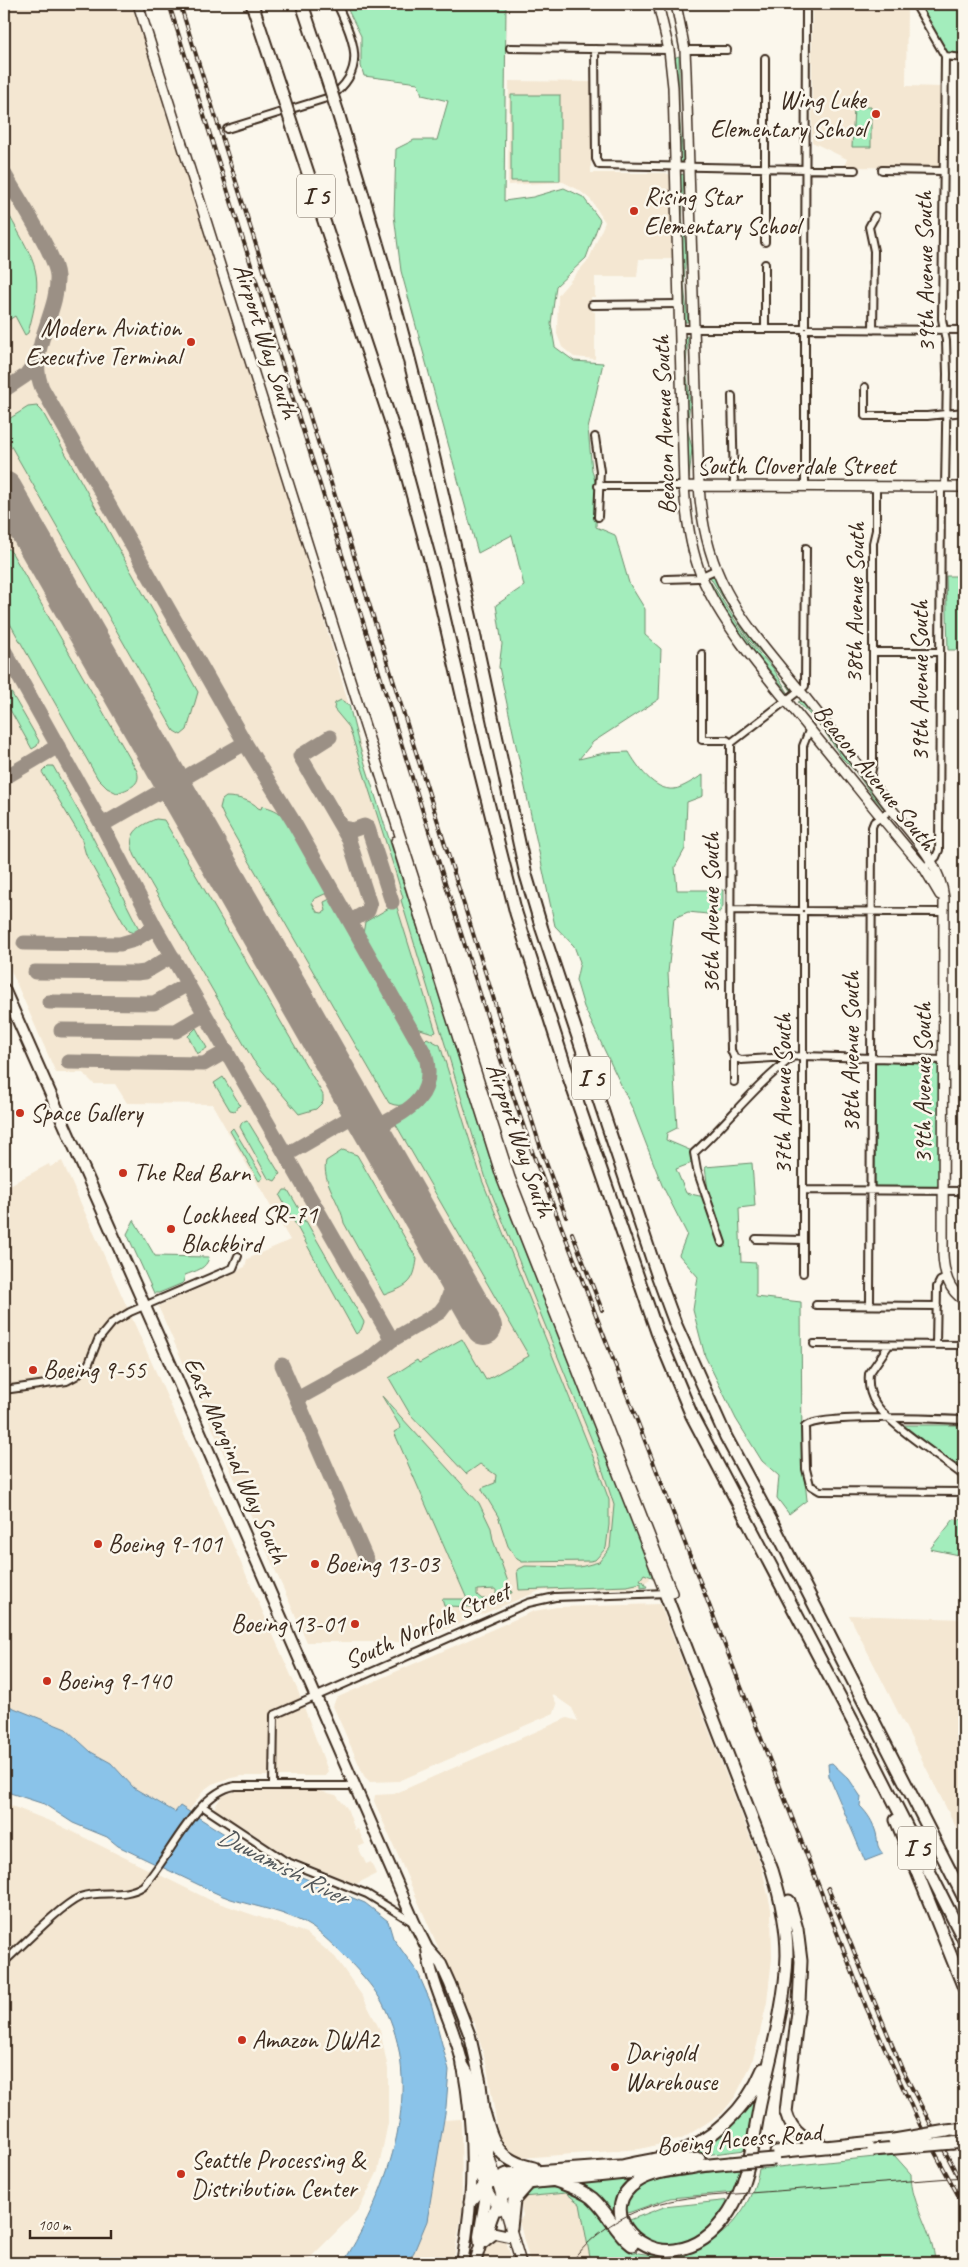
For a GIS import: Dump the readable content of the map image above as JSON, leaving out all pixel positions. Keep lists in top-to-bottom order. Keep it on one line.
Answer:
{"streets":{"highway":["I 5","Boeing Access Road"],"main road":["39th Avenue South","Airport Way South","Beacon Avenue South","South Cloverdale Street","East Marginal Way South"],"street":["38th Avenue South","36th Avenue South","37th Avenue South","South Norfolk Street"]},"crossings":[["39th Avenue South","Beacon Avenue South"],["39th Avenue South","South Cloverdale Street"],["Airport Way South","South Norfolk Street"],["Beacon Avenue South","South Cloverdale Street"],["Beacon Avenue South","38th Avenue South"],["Beacon Avenue South","37th Avenue South"],["South Cloverdale Street","38th Avenue South"],["East Marginal Way South","South Norfolk Street"],["East Marginal Way South","Boeing Access Road"]],"water":["Duwamish River"],"places":["Wing Luke Elementary School","Rising Star Elementary School","Modern Aviation Executive Terminal","Space Gallery","The Red Barn","Lockheed SR-71 Blackbird","Boeing 9-55","Boeing 9-101","Boeing 13-03","Boeing 13-01","Boeing 9-140","Amazon DWA2","Darigold Warehouse","Seattle Processing & Distribution Center"],"scale_bar":"100 m"}
